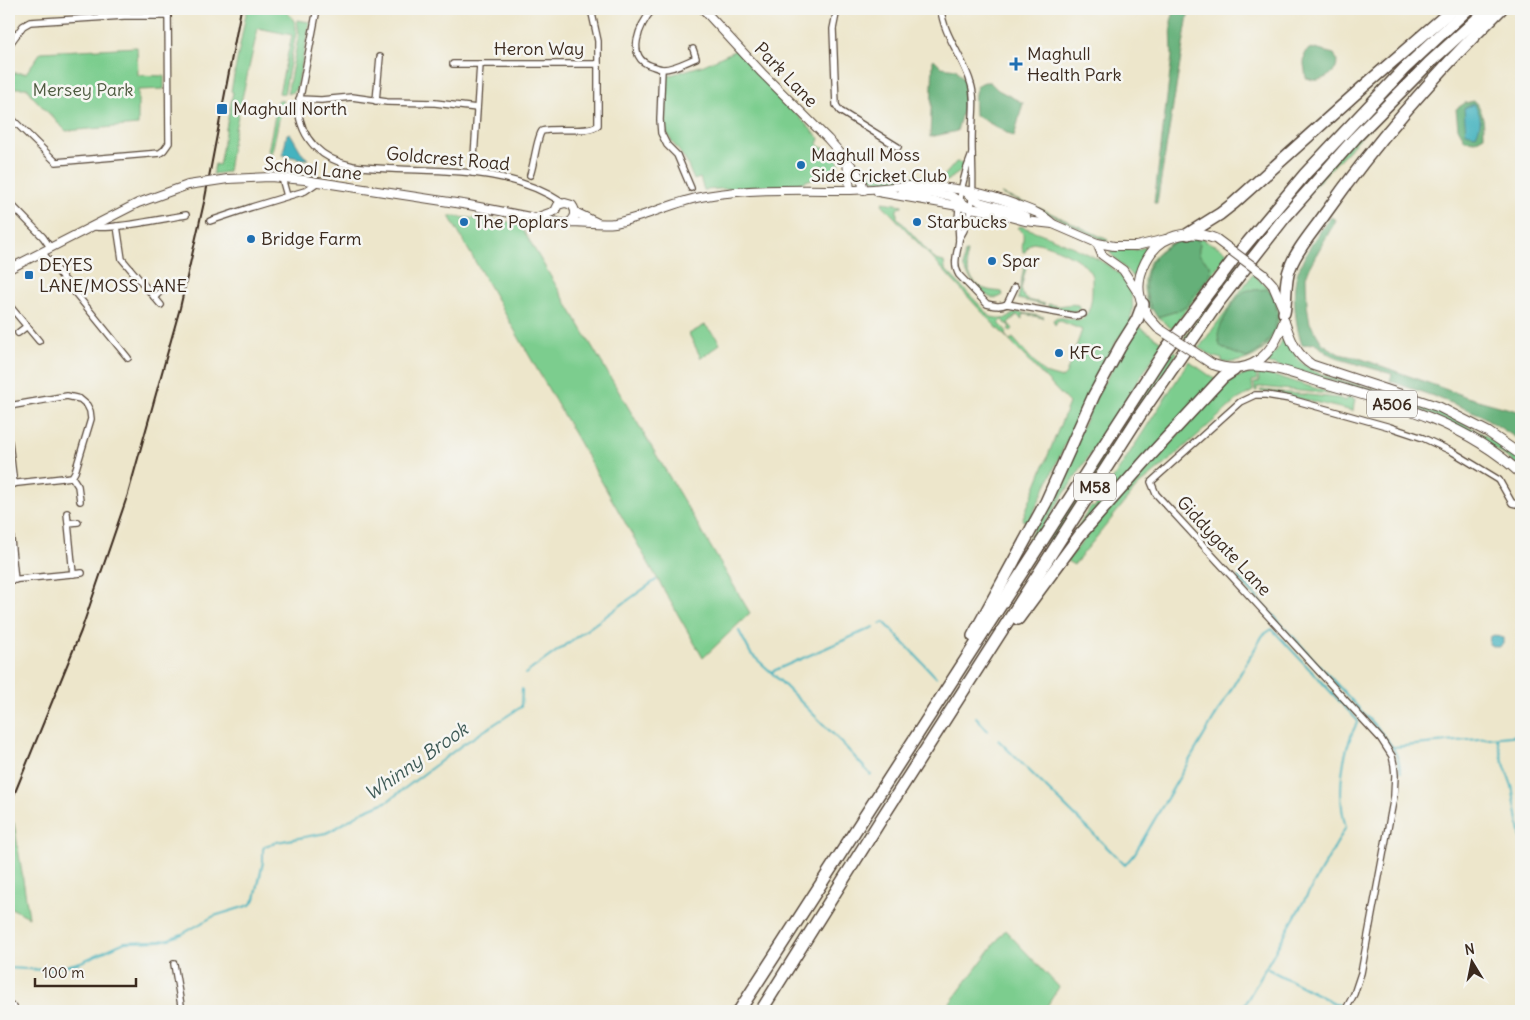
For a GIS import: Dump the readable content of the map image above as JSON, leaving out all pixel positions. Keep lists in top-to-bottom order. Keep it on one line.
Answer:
{"streets":{"highway":["M58"],"main road":["A506"],"street":["Heron Way","Park Lane","Goldcrest Road","School Lane","Giddygate Lane"]},"crossings":[["Heron Way","Goldcrest Road"],["Park Lane","School Lane"],["Goldcrest Road","School Lane"],["A506","M58"]],"water":["Whinny Brook"],"parks":["Mersey Park"],"places":{"health":["Maghull Health Park"],"transit":["Maghull North","DEYES LANE/MOSS LANE"],"other":["Maghull Moss Side Cricket Club","The Poplars","Starbucks","Bridge Farm","Spar","KFC"]},"scale_bar":"100 m","north":"top"}
